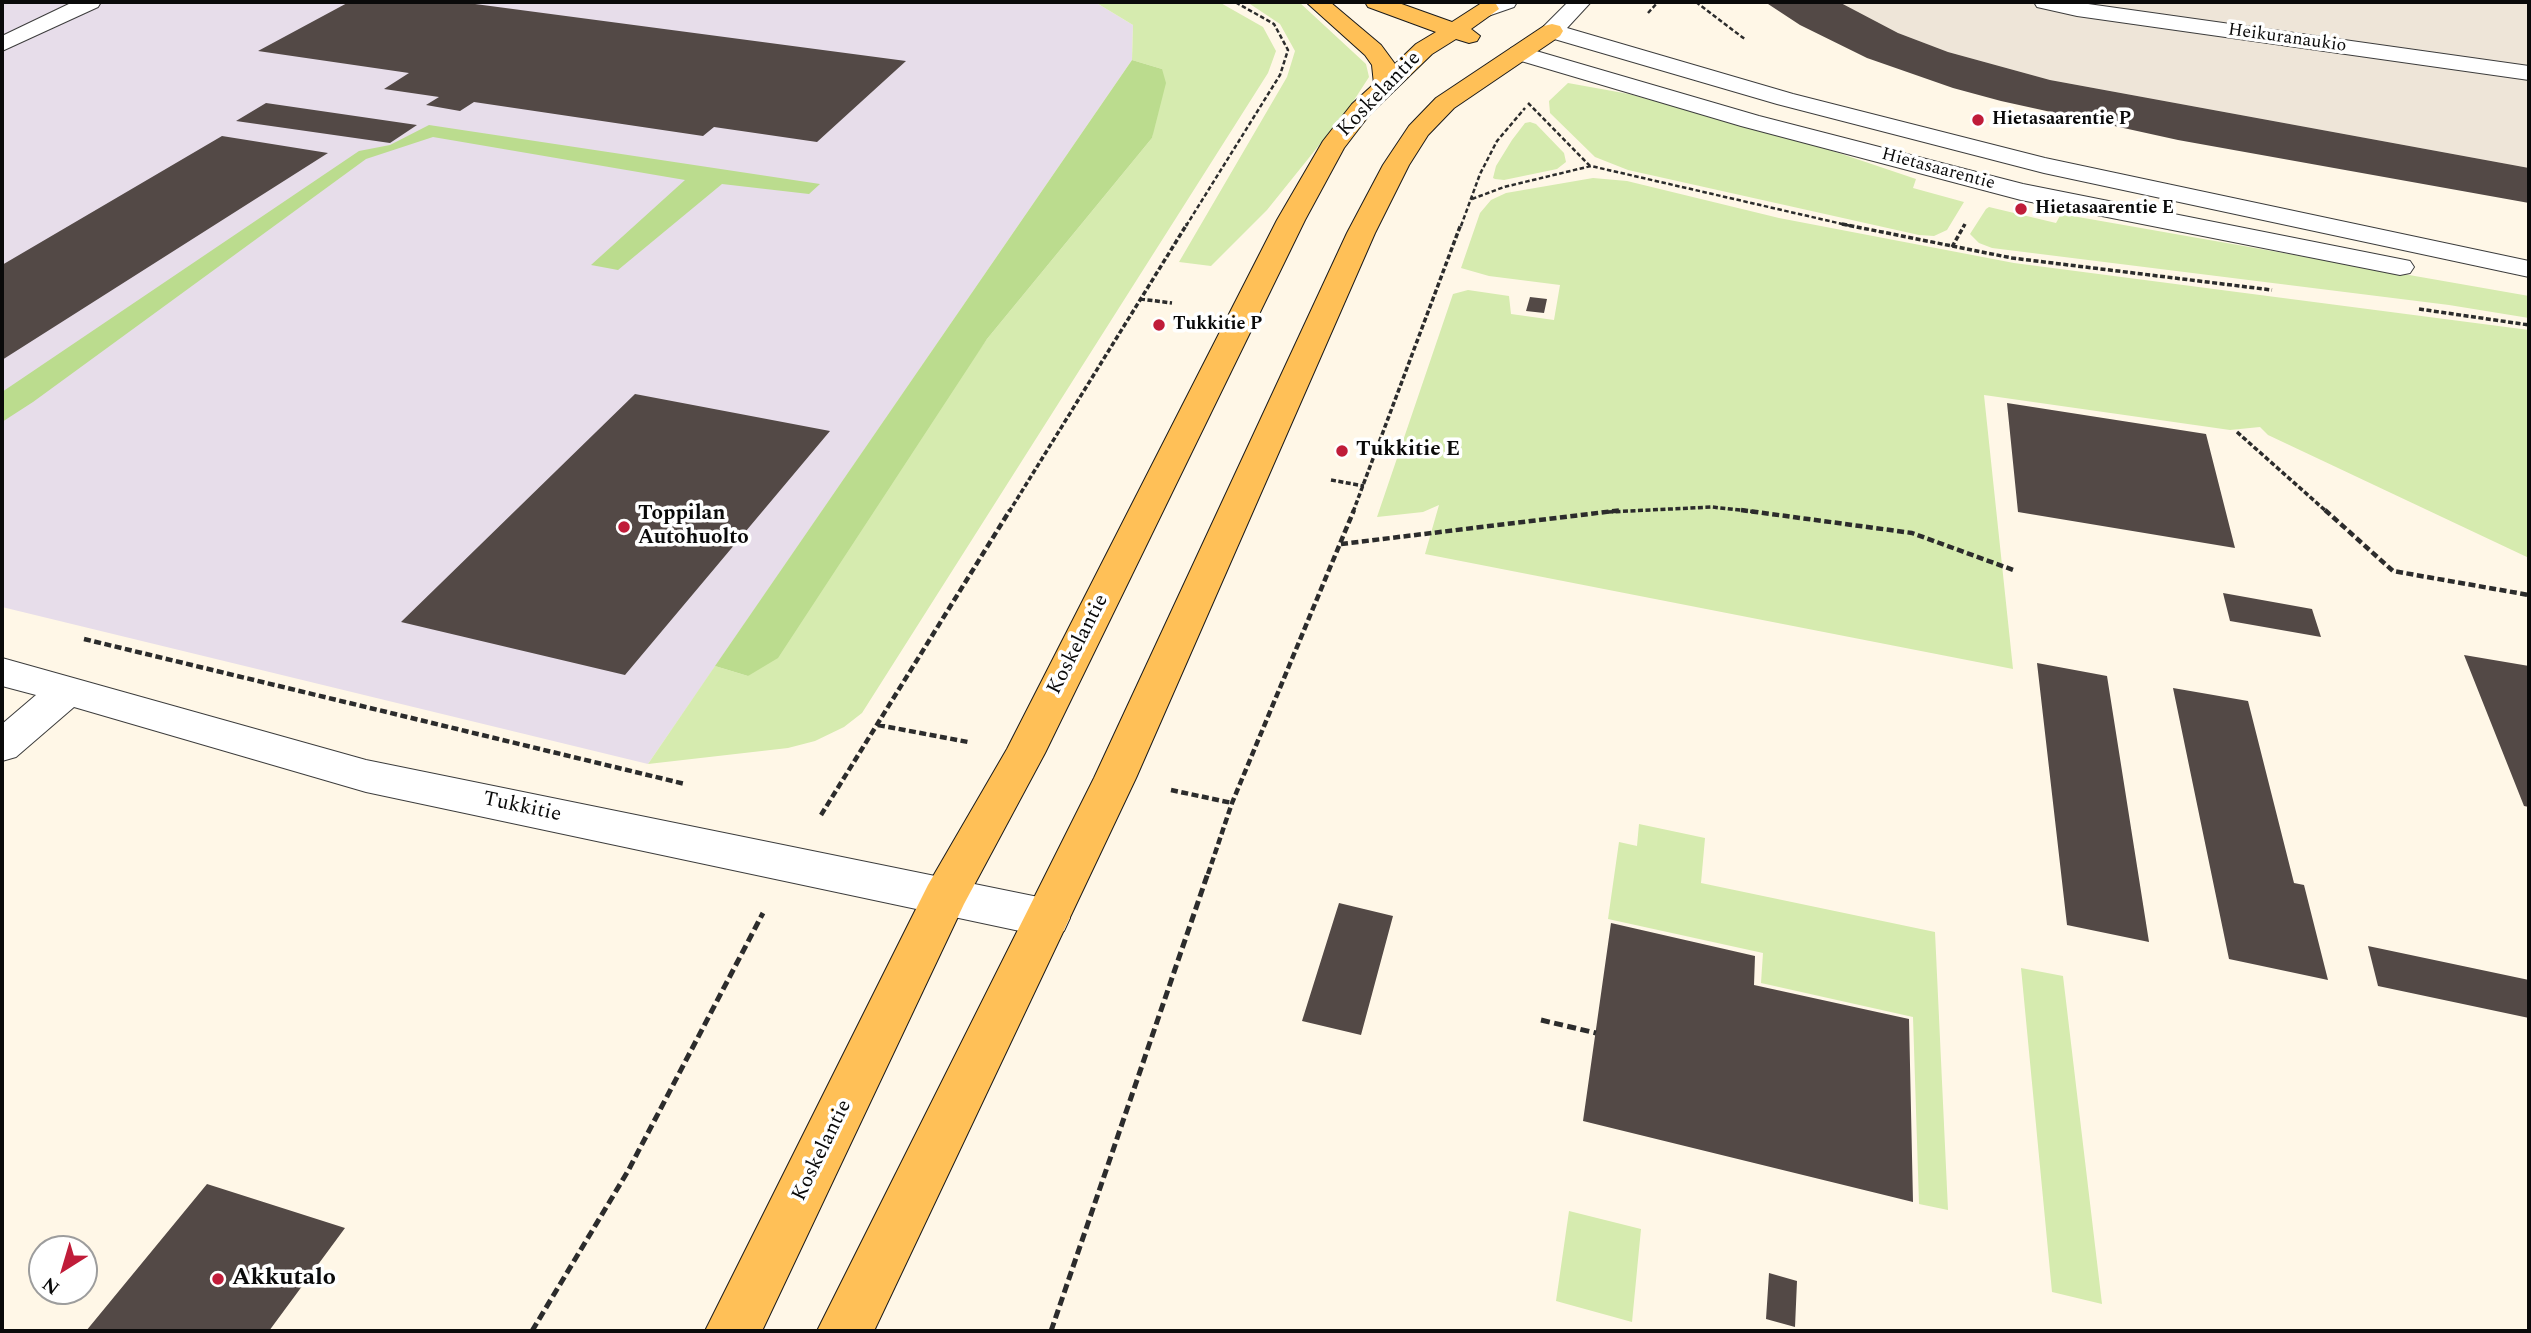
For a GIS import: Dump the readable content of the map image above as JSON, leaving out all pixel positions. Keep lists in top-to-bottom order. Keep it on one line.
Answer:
{"streets":{"main road":["Koskelantie"],"street":["Heikuranaukio","Hietasaarentie","Tukkitie"]},"crossings":[["Koskelantie","Hietasaarentie"],["Koskelantie","Tukkitie"]],"places":["Hietasaarentie P","Hietasaarentie E","Tukkitie P","Tukkitie E","Toppilan Autohuolto","Akkutalo"],"north":"bottom left"}
